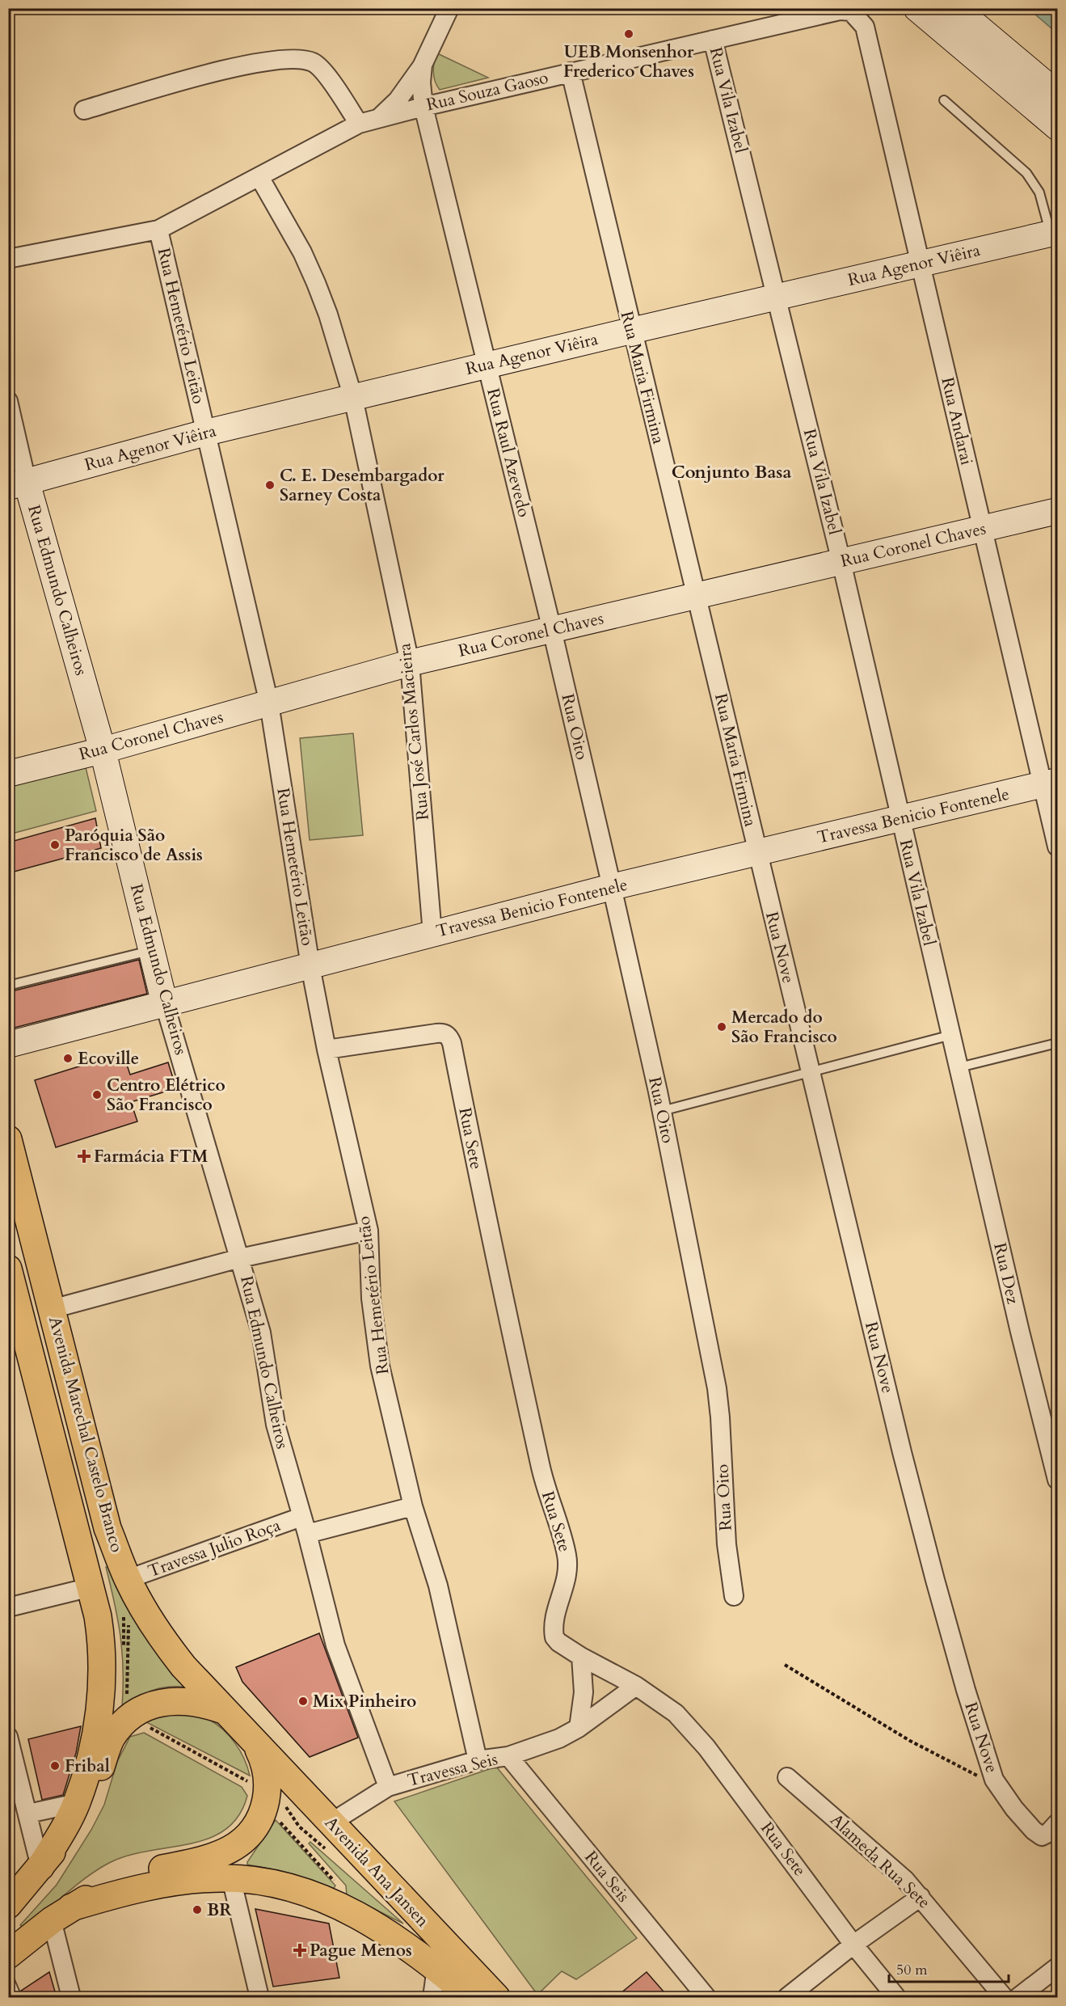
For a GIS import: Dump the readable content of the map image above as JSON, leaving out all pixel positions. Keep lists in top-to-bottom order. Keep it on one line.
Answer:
{"streets":{"main road":["Avenida Marechal Castelo Branco","Avenida Ana Jansen"],"street":["Rua Souza Gaoso","Rua Vila Izabel","Rua Agenor Viêira","Rua Hemetério Leitão","Rua Maria Firmina","Rua Andarai","Rua Raul Azevedo","Rua Coronel Chaves","Rua Edmundo Calheiros","Rua Oito","Rua José Carlos Macieira","Travessa Benicio Fontenele","Rua Nove","Rua Sete","Rua Dez","Travessa Julio Roça","Travessa Seis","Alameda Rua Sete","Rua Seis"]},"crossings":[["Rua Souza Gaoso","Rua Vila Izabel"],["Rua Souza Gaoso","Rua Hemetério Leitão"],["Rua Souza Gaoso","Rua Maria Firmina"],["Rua Souza Gaoso","Rua Andarai"],["Rua Souza Gaoso","Rua Raul Azevedo"],["Rua Souza Gaoso","Rua José Carlos Macieira"],["Rua Vila Izabel","Rua Agenor Viêira"],["Rua Vila Izabel","Rua Coronel Chaves"],["Rua Vila Izabel","Travessa Benicio Fontenele"],["Rua Vila Izabel","Rua Dez"],["Rua Agenor Viêira","Rua Hemetério Leitão"],["Rua Agenor Viêira","Rua Maria Firmina"],["Rua Agenor Viêira","Rua Andarai"],["Rua Agenor Viêira","Rua Raul Azevedo"],["Rua Agenor Viêira","Rua Edmundo Calheiros"],["Rua Agenor Viêira","Rua José Carlos Macieira"],["Rua Hemetério Leitão","Rua Coronel Chaves"],["Rua Hemetério Leitão","Travessa Benicio Fontenele"],["Rua Hemetério Leitão","Rua Sete"],["Rua Hemetério Leitão","Travessa Seis"],["Rua Maria Firmina","Rua Coronel Chaves"],["Rua Maria Firmina","Travessa Benicio Fontenele"],["Rua Maria Firmina","Rua Nove"],["Rua Andarai","Rua Coronel Chaves"],["Rua Andarai","Travessa Benicio Fontenele"],["Rua Raul Azevedo","Rua Coronel Chaves"],["Rua Raul Azevedo","Rua Oito"],["Rua Coronel Chaves","Rua Edmundo Calheiros"],["Rua Coronel Chaves","Rua Oito"],["Rua Coronel Chaves","Rua José Carlos Macieira"],["Rua Edmundo Calheiros","Travessa Benicio Fontenele"],["Rua Edmundo Calheiros","Travessa Julio Roça"],["Rua Edmundo Calheiros","Travessa Seis"],["Rua Oito","Travessa Benicio Fontenele"],["Rua José Carlos Macieira","Travessa Benicio Fontenele"],["Travessa Benicio Fontenele","Rua Nove"],["Rua Sete","Travessa Seis"],["Avenida Marechal Castelo Branco","Travessa Julio Roça"],["Avenida Marechal Castelo Branco","Avenida Ana Jansen"],["Travessa Seis","Avenida Ana Jansen"],["Travessa Seis","Rua Seis"]],"districts":["Conjunto Basa"],"places":{"other":["UEB Monsenhor Frederico Chaves","C. E. Desembargador Sarney Costa","Paróquia São Francisco de Assis","Mercado do São Francisco","Ecoville","Centro Elétrico São Francisco","Mix Pinheiro","Fribal","BR"],"health":["Farmácia FTM","Pague Menos"]},"scale_bar":"50 m"}
